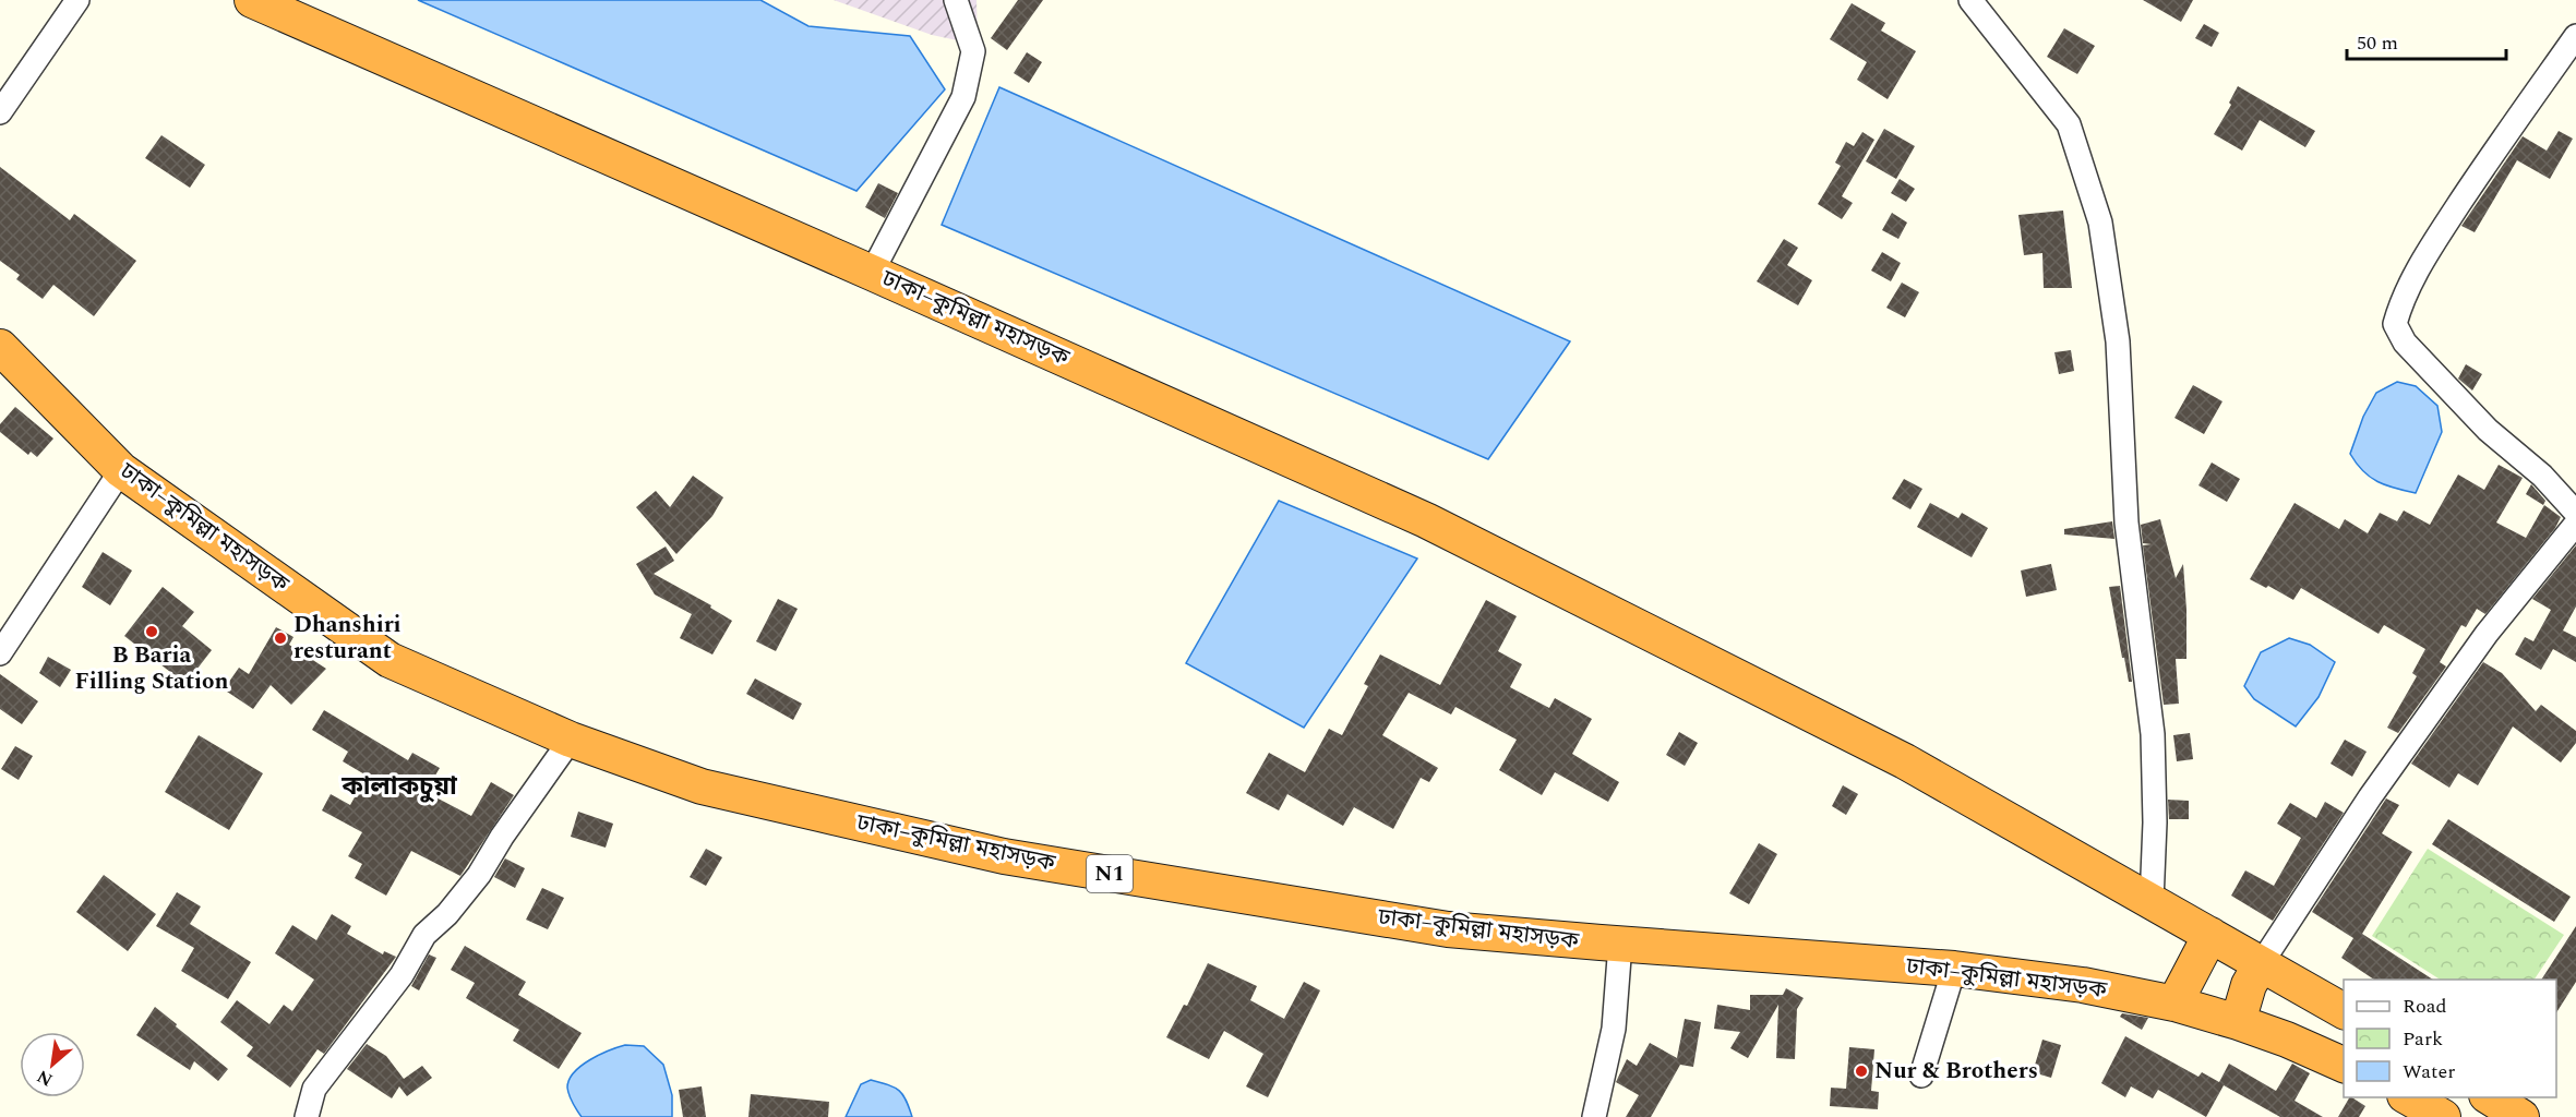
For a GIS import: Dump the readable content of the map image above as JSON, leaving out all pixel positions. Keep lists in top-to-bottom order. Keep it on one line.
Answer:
{"streets":{"highway":["ঢাকা–কুমিল্লা মহাসড়ক","N1"]},"districts":["কালাকচুয়া"],"places":["B Baria Filling Station","Dhanshiri resturant","Nur & Brothers"],"legend":["Road","Park","Water"],"scale_bar":"50 m","north":"bottom left"}
